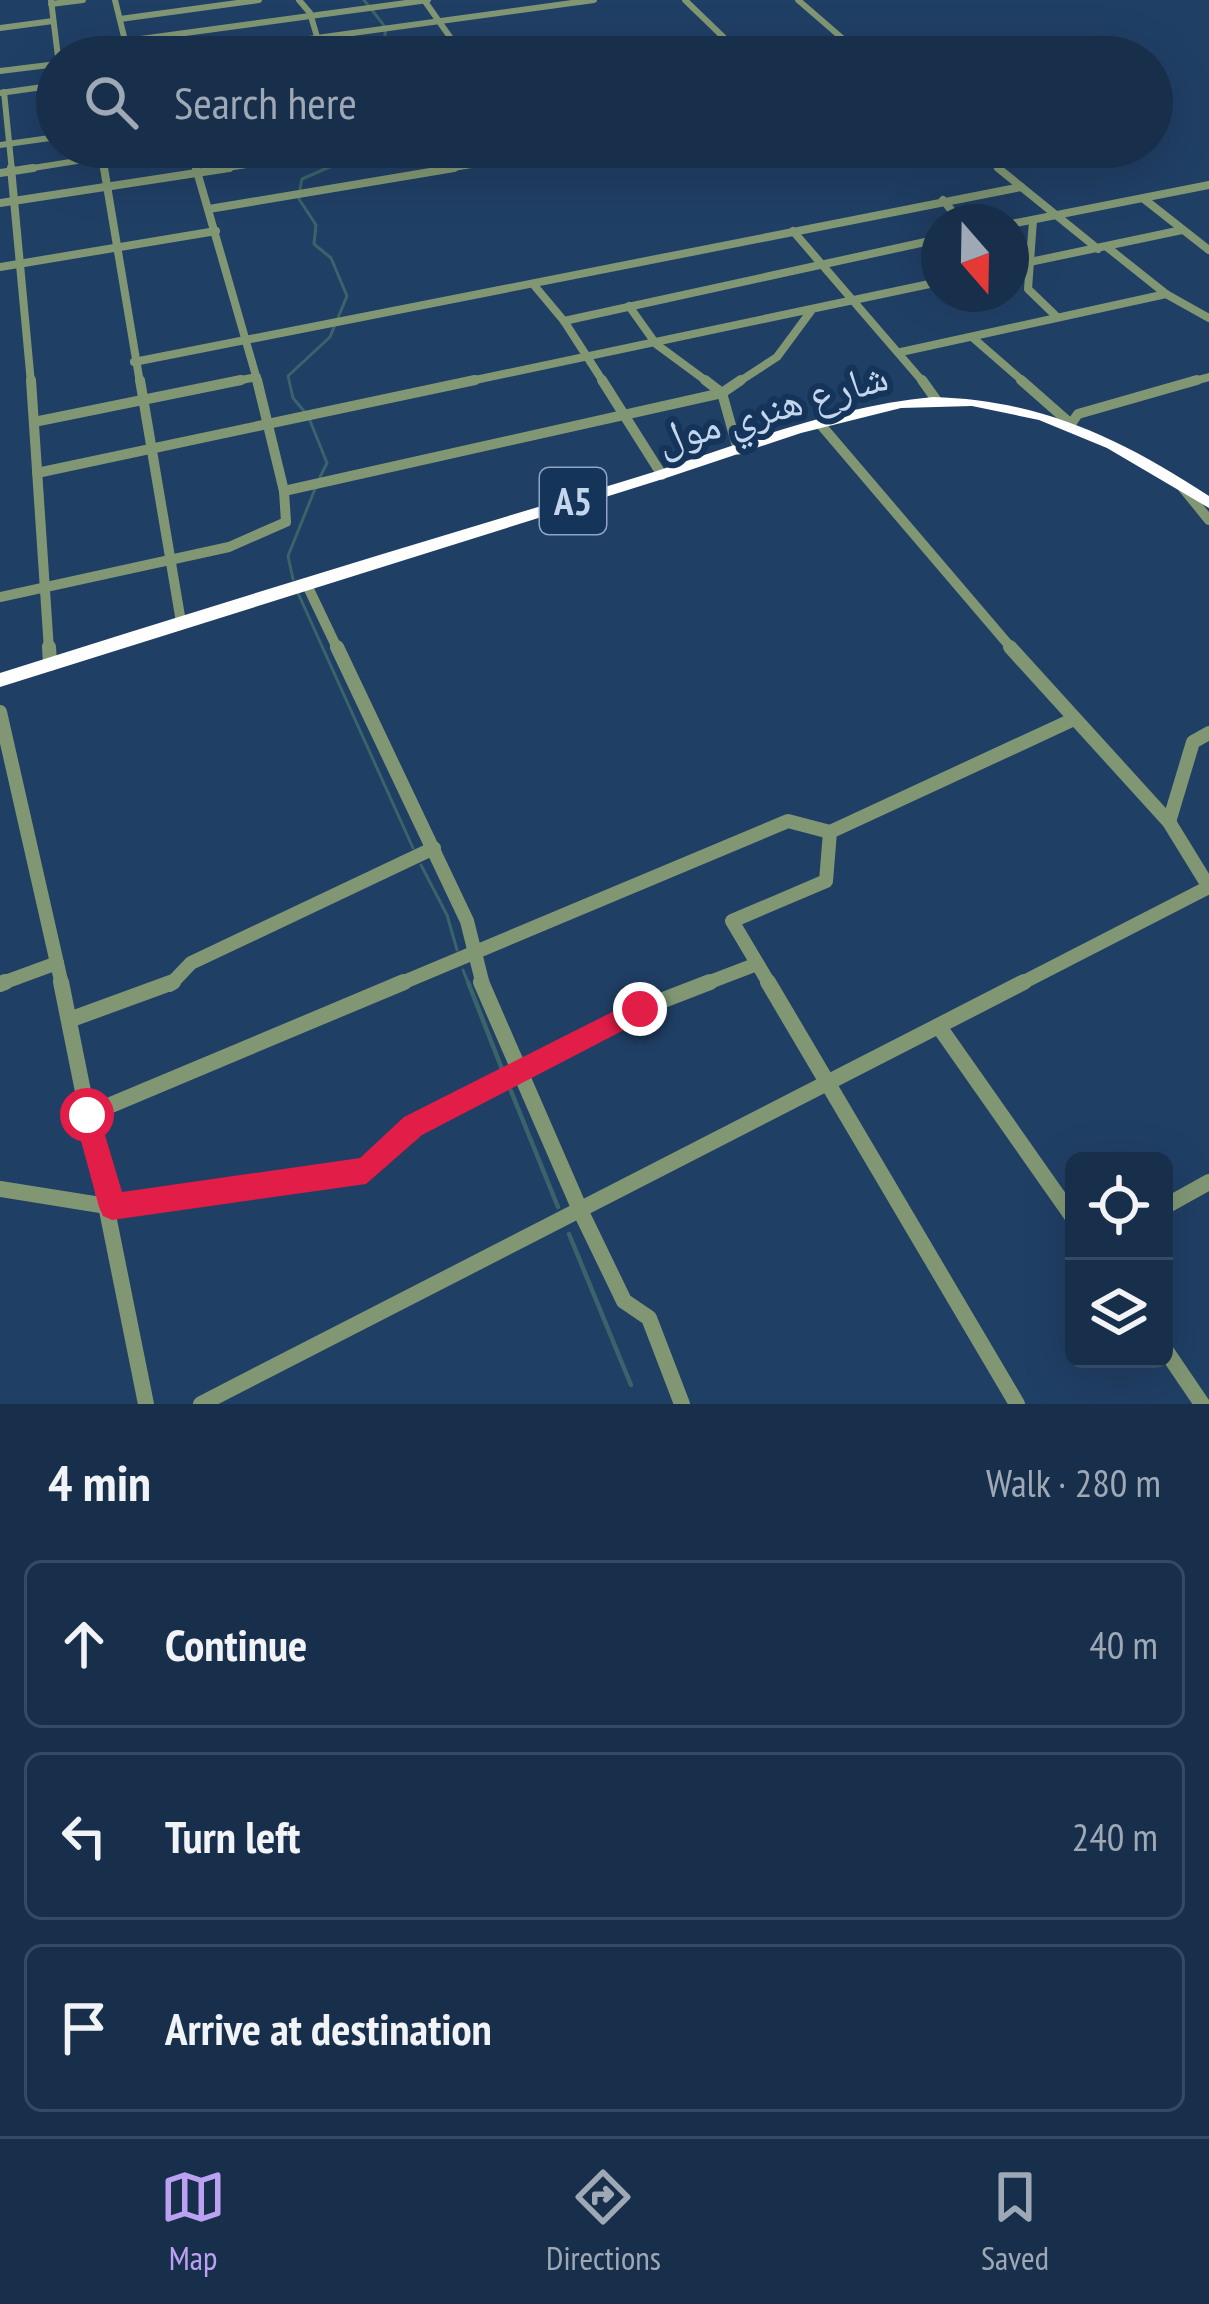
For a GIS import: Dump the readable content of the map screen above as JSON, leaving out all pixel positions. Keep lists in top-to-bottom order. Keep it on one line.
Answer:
{"streets":{"highway":["شارع هنري مول","A5"]},"north":"bottom","page":{"search":"Search here","heading":["4 min","Walk · 280 m"],"list":[["Continue","40 m"],["Turn left","240 m"],"Arrive at destination"],"nav":["Map","Directions","Saved"]}}
